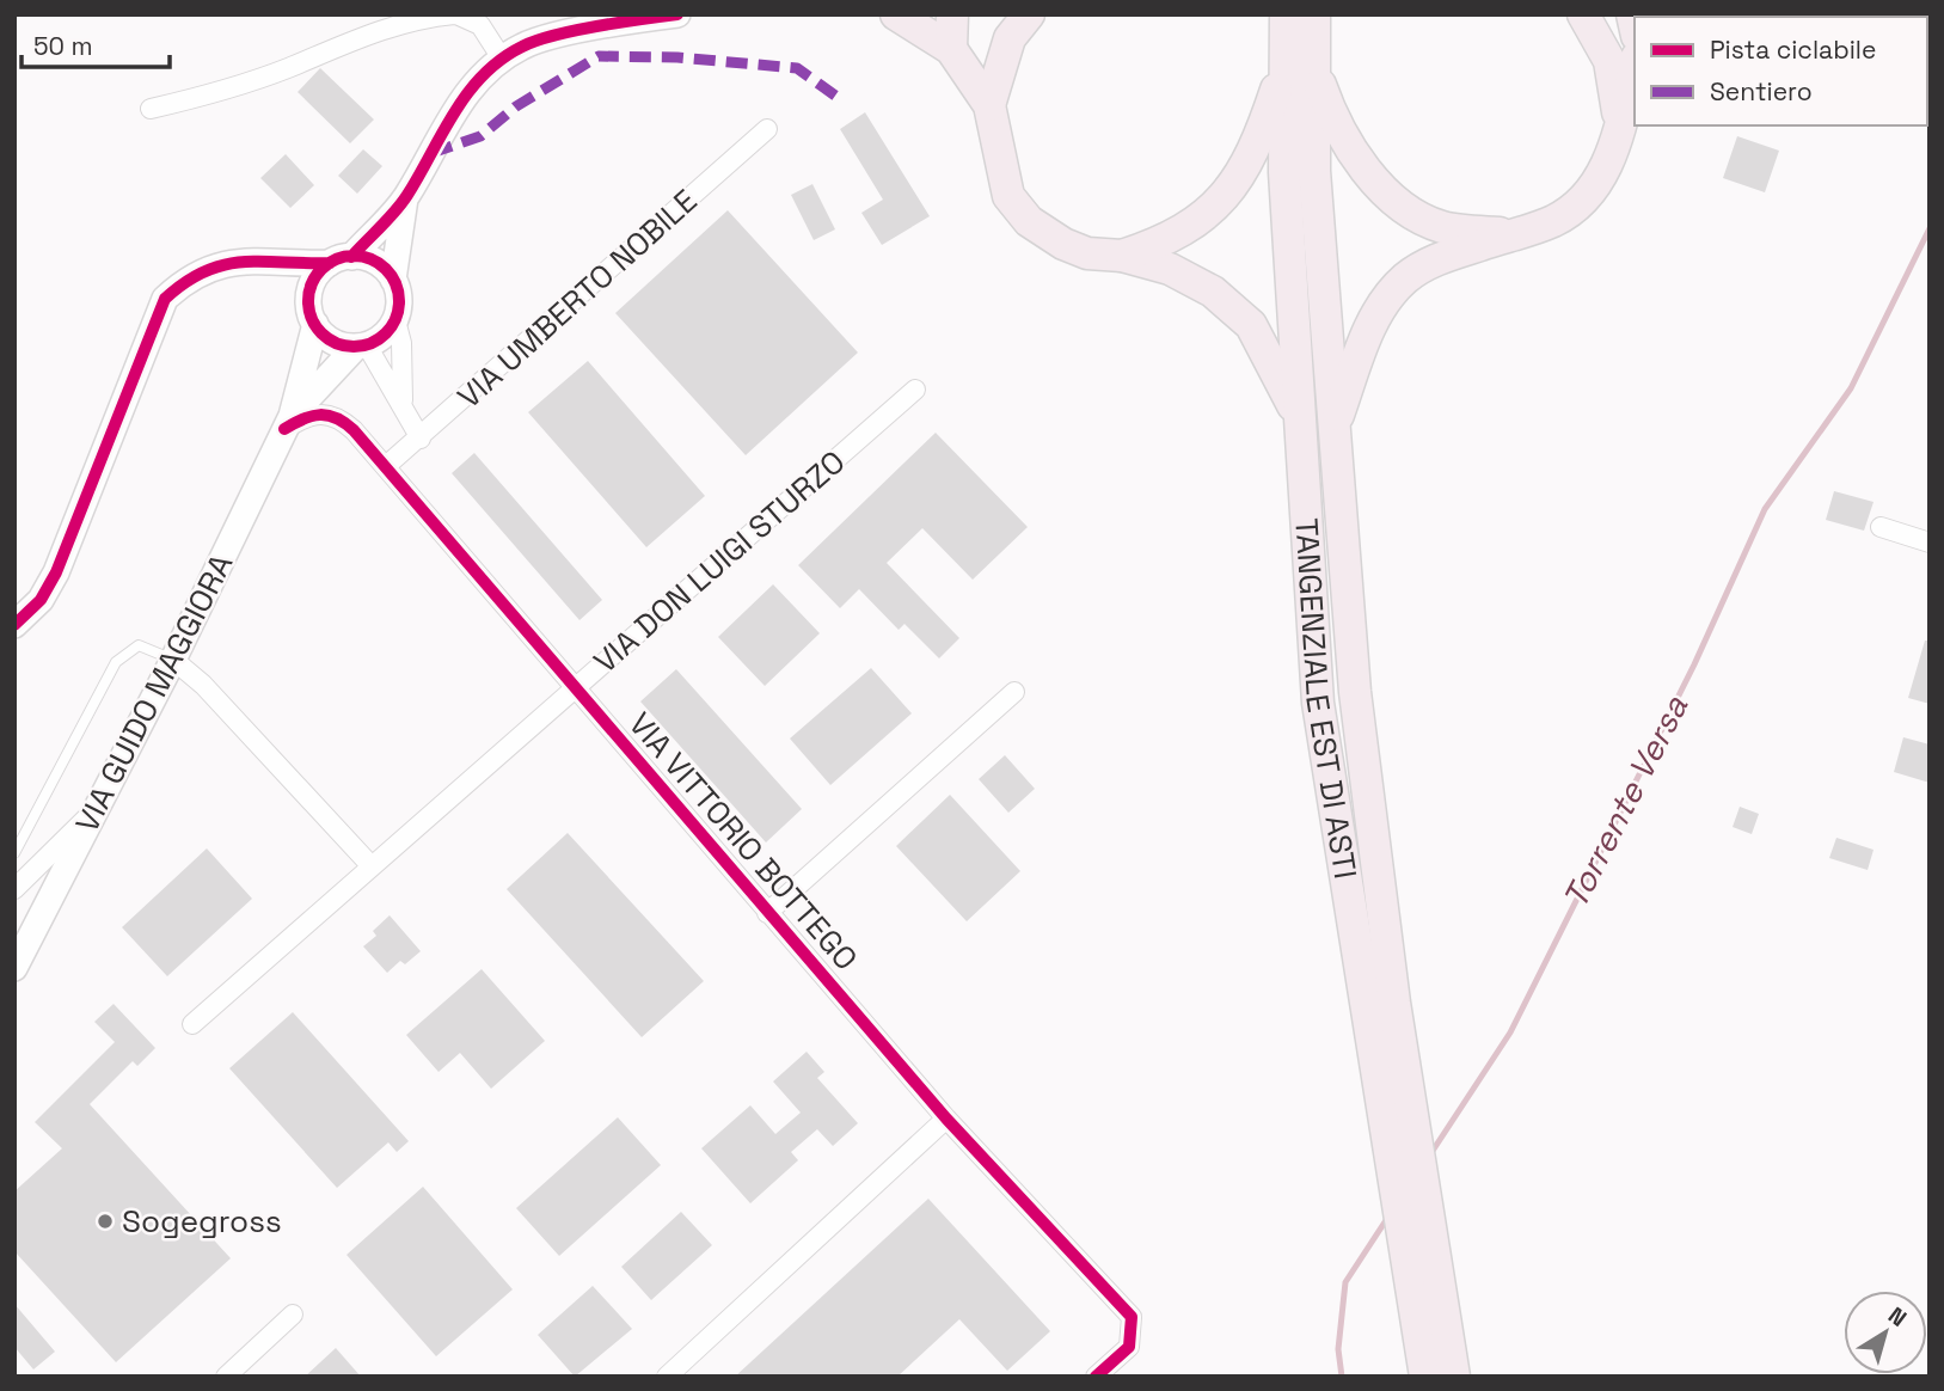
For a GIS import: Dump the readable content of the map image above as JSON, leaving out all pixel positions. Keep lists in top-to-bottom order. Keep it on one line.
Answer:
{"streets":{"highway":["TANGENZIALE EST DI ASTI"],"street":["VIA UMBERTO NOBILE","VIA DON LUIGI STURZO","VIA GUIDO MAGGIORA","VIA VITTORIO BOTTEGO"]},"crossings":[["VIA UMBERTO NOBILE","VIA VITTORIO BOTTEGO"],["VIA DON LUIGI STURZO","VIA VITTORIO BOTTEGO"],["VIA GUIDO MAGGIORA","VIA VITTORIO BOTTEGO"]],"water":["Torrente Versa"],"places":["Sogegross"],"legend":["Pista ciclabile","Sentiero"],"scale_bar":"50 m","north":"top right"}
